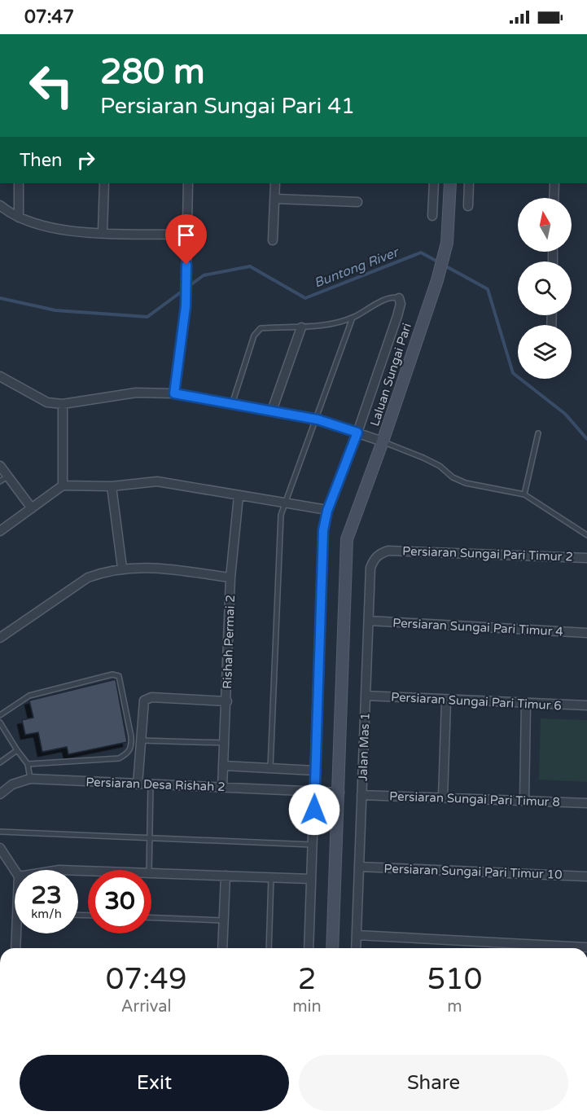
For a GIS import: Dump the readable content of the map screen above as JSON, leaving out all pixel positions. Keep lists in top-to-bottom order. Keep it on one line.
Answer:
{"streets":{"main road":["Laluan Sungai Pari"],"street":["Persiaran Sungai Pari Timur 2","Persiaran Sungai Pari Timur 4","Rishah Permai 2","Persiaran Sungai Pari Timur 6","Jalan Mas 1","Persiaran Desa Rishah 2","Persiaran Sungai Pari Timur 8","Persiaran Sungai Pari Timur 10"]},"crossings":[["Laluan Sungai Pari","Persiaran Desa Rishah 2"],["Persiaran Sungai Pari Timur 2","Jalan Mas 1"],["Persiaran Sungai Pari Timur 4","Jalan Mas 1"],["Rishah Permai 2","Persiaran Desa Rishah 2"],["Persiaran Sungai Pari Timur 6","Jalan Mas 1"],["Jalan Mas 1","Persiaran Sungai Pari Timur 8"],["Jalan Mas 1","Persiaran Sungai Pari Timur 10"]],"water":["Buntong River"],"north":"top","page":{"status":"07:47","turn":["280 m","Persiaran Sungai Pari 41"],"then":"Then","speed":"23 km/h","limit":"30","eta":["07:49","Arrival","2","min","510","m"],"buttons":["Exit","Share"]}}
